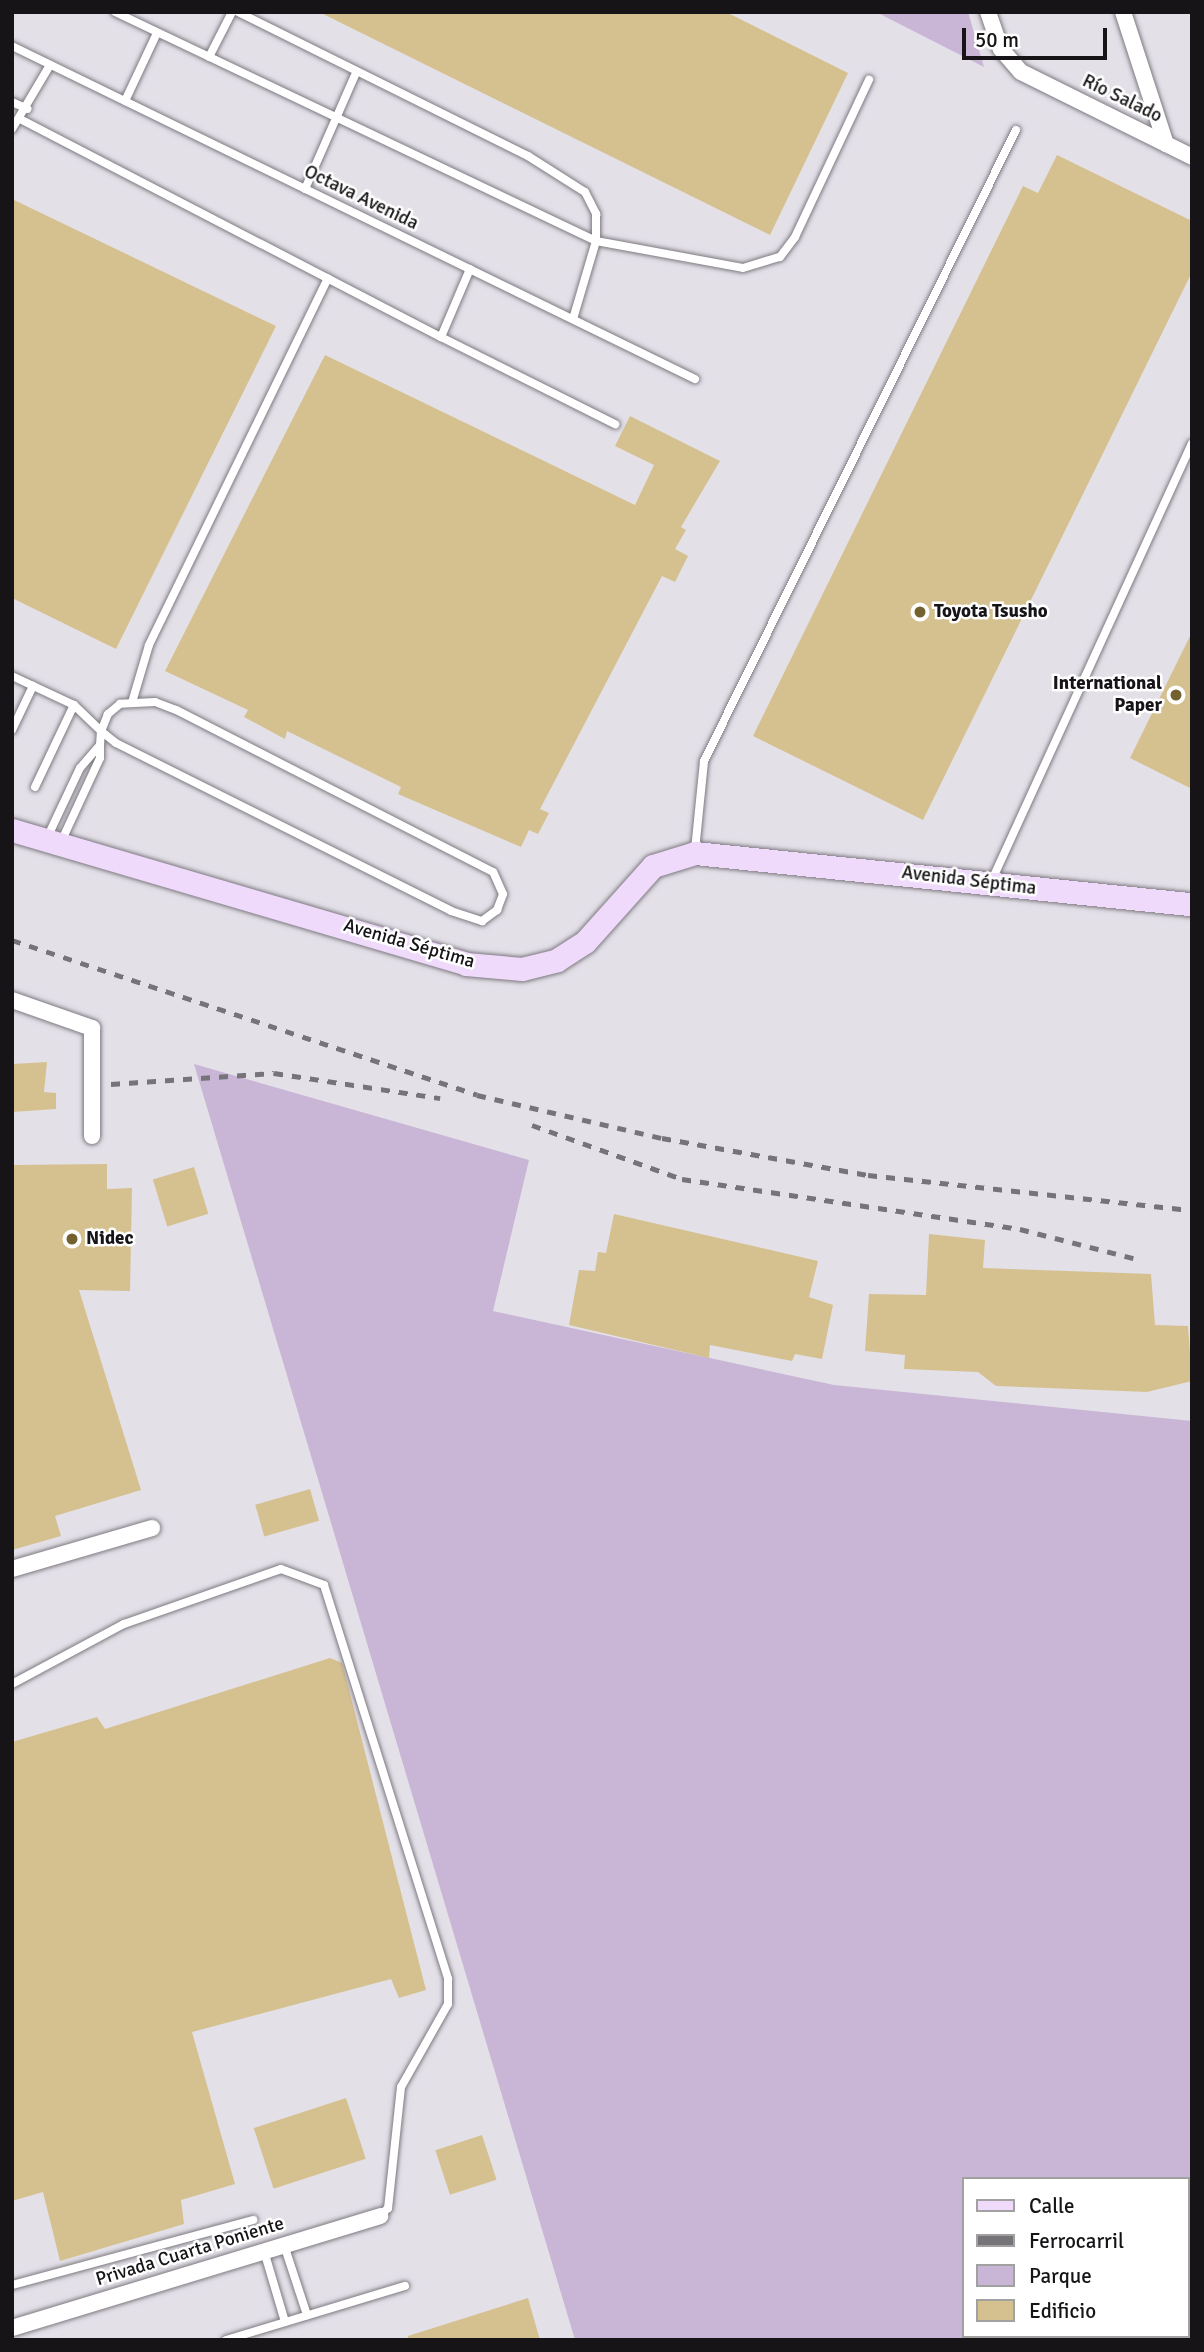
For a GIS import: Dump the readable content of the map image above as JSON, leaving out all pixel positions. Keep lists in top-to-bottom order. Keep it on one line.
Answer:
{"streets":{"street":["Río Salado","Avenida Séptima","Privada Cuarta Poniente"],"lane":["Octava Avenida"]},"places":["Toyota Tsusho","International Paper","Nidec"],"legend":["Calle","Ferrocarril","Parque","Edificio"],"scale_bar":"50 m"}
